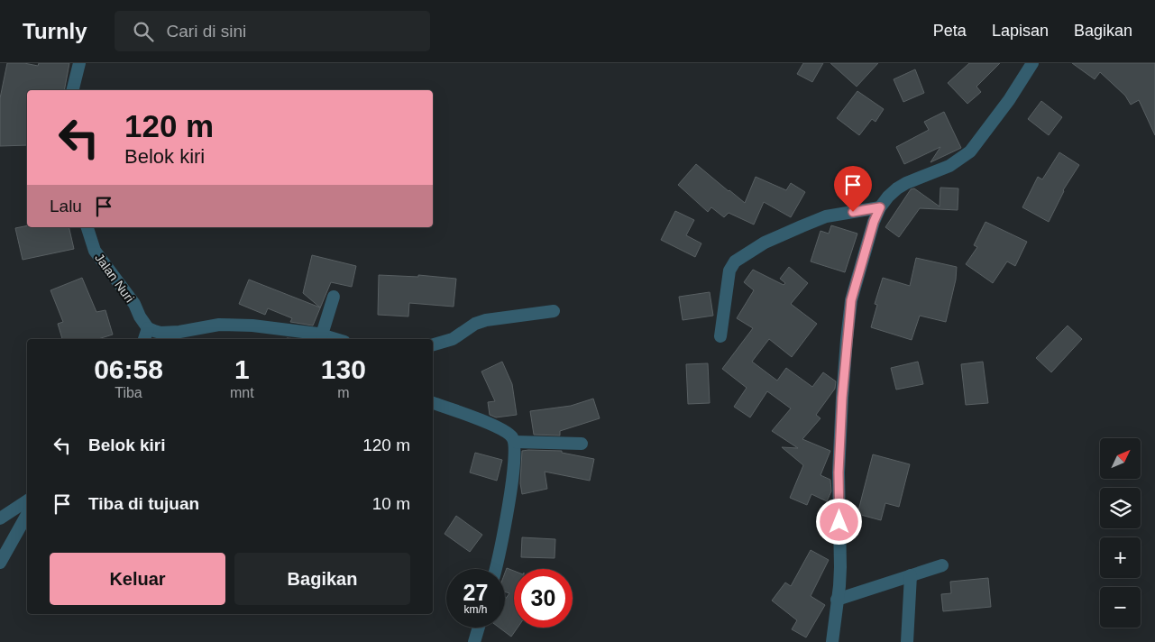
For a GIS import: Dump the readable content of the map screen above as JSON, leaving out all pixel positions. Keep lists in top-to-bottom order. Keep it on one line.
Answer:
{"streets":{"street":["Jalan Nuri"]},"north":"top right","page":{"header":"Turnly","search":"Cari di sini","nav":["Peta","Lapisan","Bagikan"],"turn":["120 m","Belok kiri"],"then":"Lalu","eta":["06:58","Tiba","1","mnt","130","m"],"list":[{"name":"Belok kiri","value":"120 m"},{"name":"Tiba di tujuan","value":"10 m"}],"map_buttons":["+","−"],"buttons":["Keluar","Bagikan"],"speed":"27 km/h","limit":"30"}}
